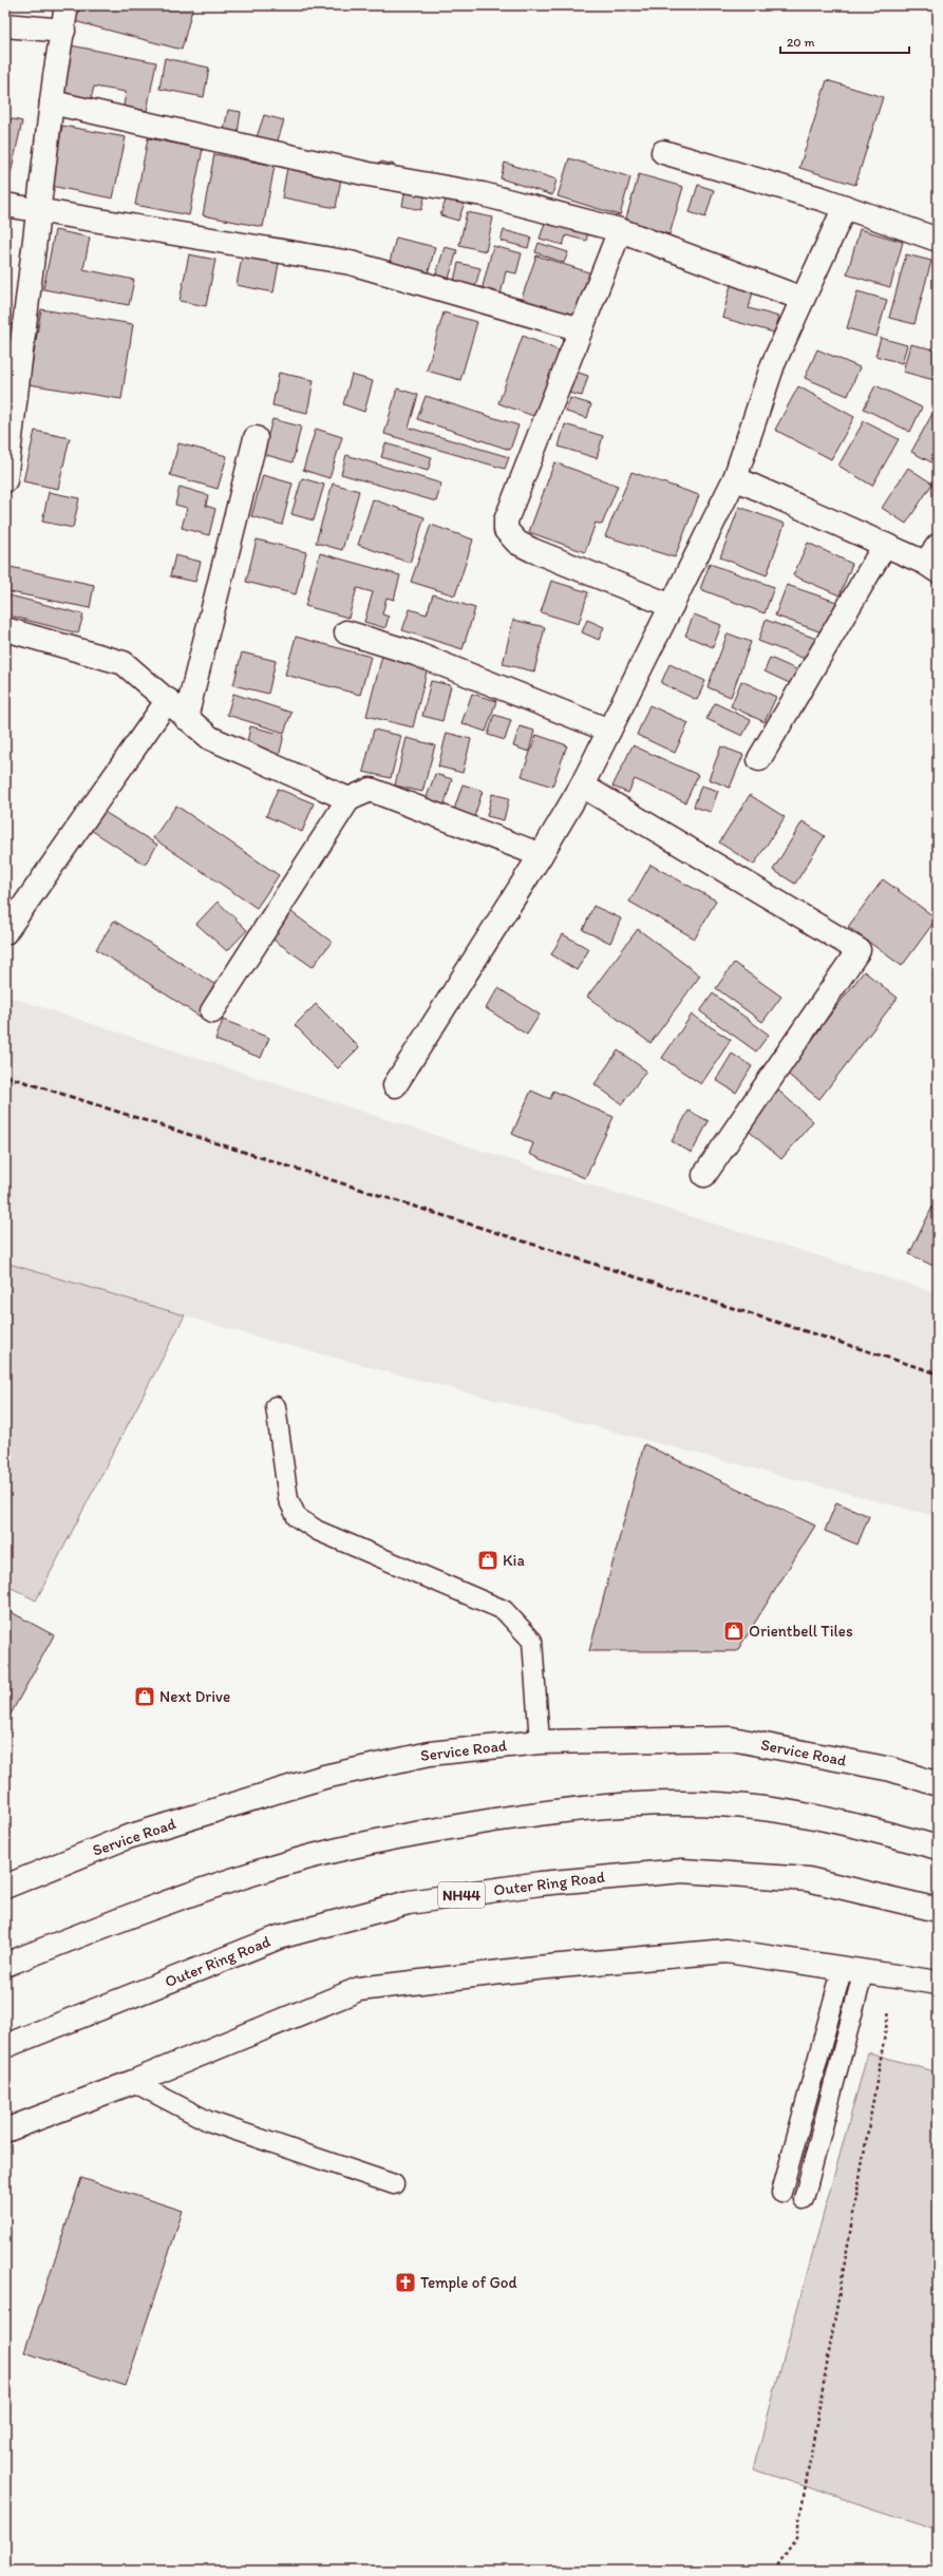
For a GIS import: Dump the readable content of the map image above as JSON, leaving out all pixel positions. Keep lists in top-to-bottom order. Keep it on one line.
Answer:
{"streets":{"main road":["Service Road","Outer Ring Road","NH44"]},"places":{"shop":["Kia","Orientbell Tiles","Next Drive"],"church":["Temple of God"]},"scale_bar":"20 m"}
